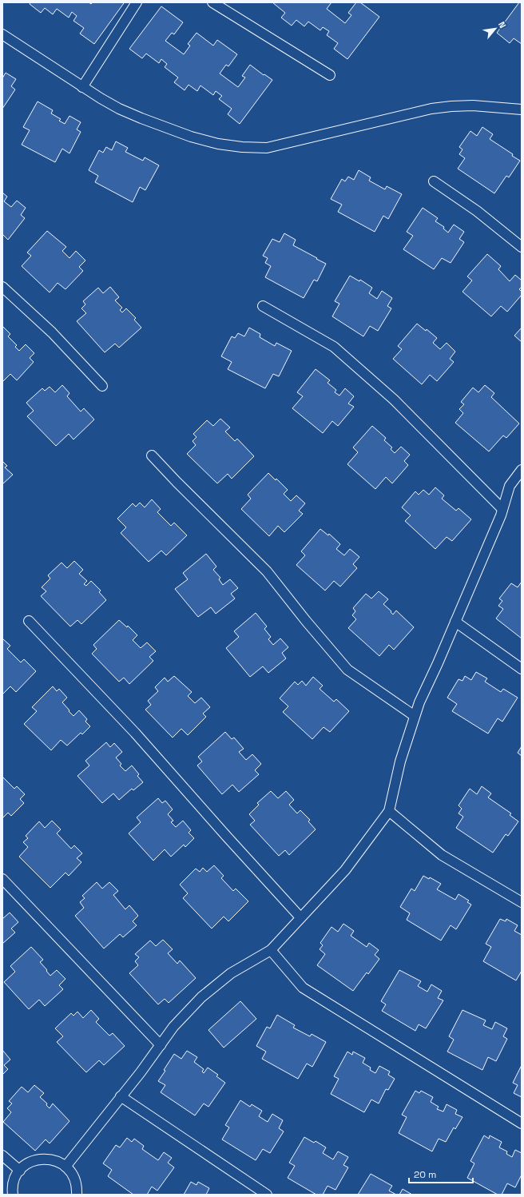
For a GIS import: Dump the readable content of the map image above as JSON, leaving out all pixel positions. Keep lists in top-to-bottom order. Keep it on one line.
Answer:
{"scale_bar":"20 m","north":"top right"}
